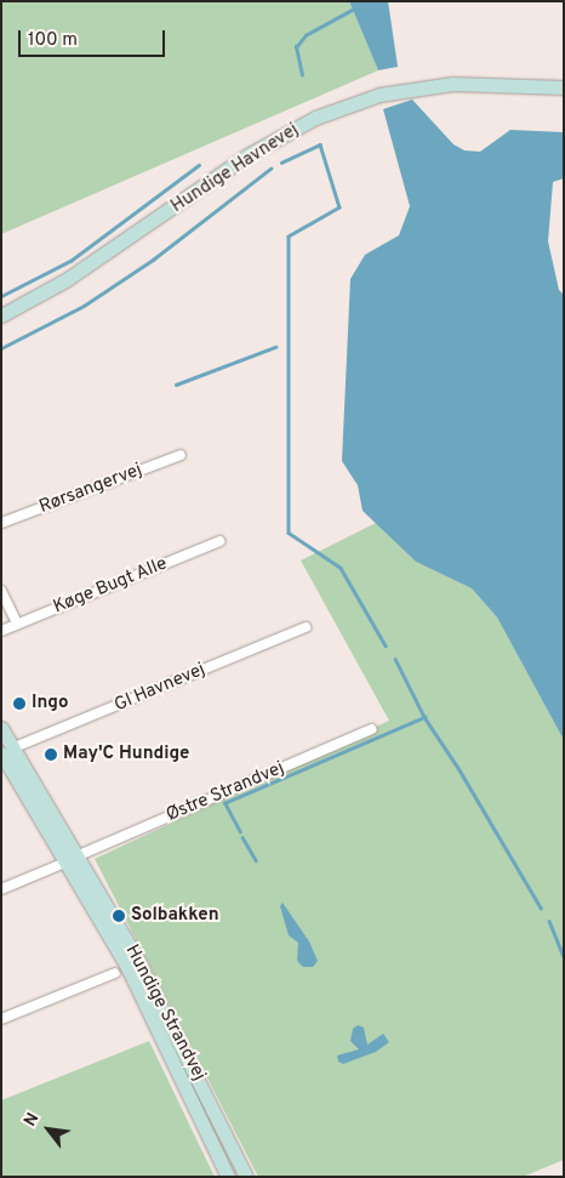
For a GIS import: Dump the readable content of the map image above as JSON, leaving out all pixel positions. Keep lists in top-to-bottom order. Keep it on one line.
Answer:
{"streets":{"main road":["Hundige Havnevej","Hundige Strandvej"],"street":["Rørsangervej","Køge Bugt Alle","Gl Havnevej","Østre Strandvej"]},"crossings":[["Gl Havnevej","Hundige Strandvej"],["Østre Strandvej","Hundige Strandvej"]],"places":["Ingo","May'C Hundige","Solbakken"],"scale_bar":"100 m","north":"top left"}
